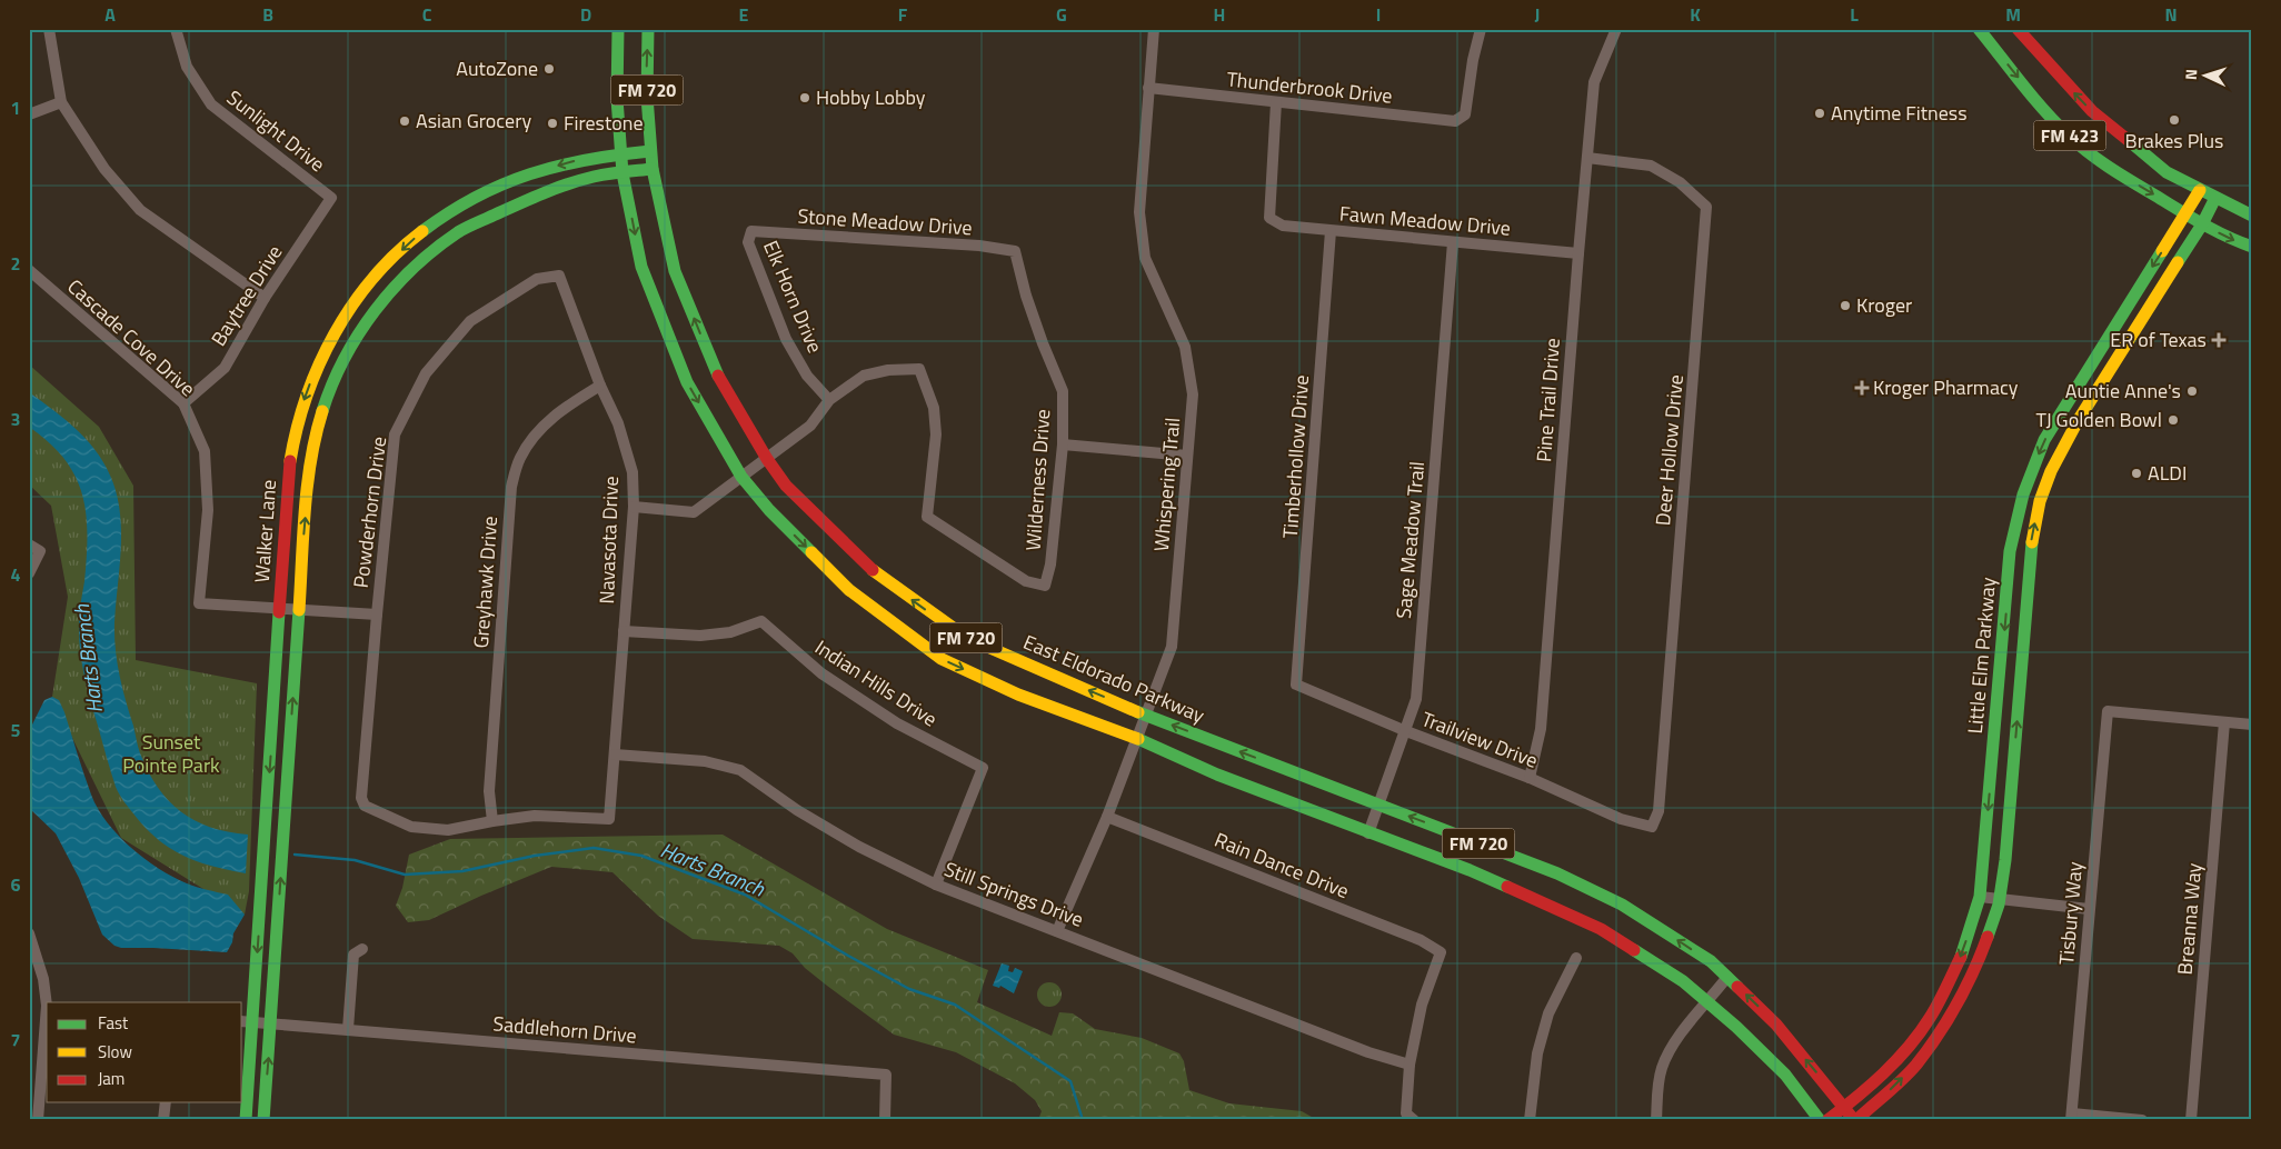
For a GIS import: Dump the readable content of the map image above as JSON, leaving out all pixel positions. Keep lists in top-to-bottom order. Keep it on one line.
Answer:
{"streets":{"main road":["FM 720","FM 423","Walker Lane","Little Elm Parkway","East Eldorado Parkway"],"street":["Thunderbrook Drive","Sunlight Drive","Fawn Meadow Drive","Stone Meadow Drive","Baytree Drive","Elk Horn Drive","Cascade Cove Drive","Pine Trail Drive","Deer Hollow Drive","Timberhollow Drive","Wilderness Drive","Whispering Trail","Powderhorn Drive","Navasota Drive","Sage Meadow Trail","Greyhawk Drive","Indian Hills Drive","Trailview Drive","Rain Dance Drive","Still Springs Drive","Tisbury Way","Breanna Way","Saddlehorn Drive"]},"crossings":[["Thunderbrook Drive","Fawn Meadow Drive"],["Thunderbrook Drive","Whispering Trail"],["Sunlight Drive","Baytree Drive"],["FM 423","Little Elm Parkway"],["Fawn Meadow Drive","Pine Trail Drive"],["Fawn Meadow Drive","Timberhollow Drive"],["Fawn Meadow Drive","Sage Meadow Trail"],["Stone Meadow Drive","Elk Horn Drive"],["Stone Meadow Drive","Wilderness Drive"],["Baytree Drive","Cascade Cove Drive"],["Elk Horn Drive","Wilderness Drive"],["Cascade Cove Drive","Walker Lane"],["Pine Trail Drive","Deer Hollow Drive"],["Pine Trail Drive","Trailview Drive"],["Deer Hollow Drive","Trailview Drive"],["Timberhollow Drive","Trailview Drive"],["Whispering Trail","East Eldorado Parkway"],["Whispering Trail","Rain Dance Drive"],["Whispering Trail","Still Springs Drive"],["Powderhorn Drive","Navasota Drive"],["Powderhorn Drive","Greyhawk Drive"],["Walker Lane","East Eldorado Parkway"],["Walker Lane","Saddlehorn Drive"],["Navasota Drive","Greyhawk Drive"],["Navasota Drive","Indian Hills Drive"],["Navasota Drive","Still Springs Drive"],["Sage Meadow Trail","East Eldorado Parkway"],["Sage Meadow Trail","Trailview Drive"],["Little Elm Parkway","East Eldorado Parkway"],["Indian Hills Drive","Still Springs Drive"],["Rain Dance Drive","Still Springs Drive"],["Tisbury Way","Breanna Way"]],"water":["Harts Branch"],"parks":["Sunset Pointe Park"],"places":{"other":["AutoZone","Hobby Lobby","Anytime Fitness","Brakes Plus","Asian Grocery","Firestone","Kroger","Auntie Anne's","TJ Golden Bowl","ALDI"],"health":["ER of Texas","Kroger Pharmacy"]},"legend":["Fast","Slow","Jam"],"north":"left","grid":{"columns":["A","B","C","D","E","F","G","H","I","J","K","L","M","N"],"rows":["1","2","3","4","5","6","7"]}}
